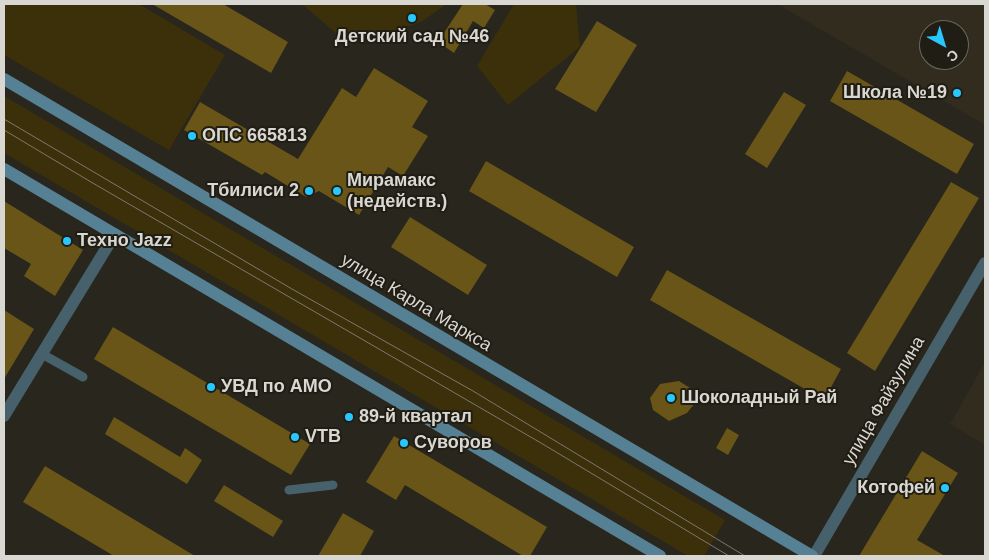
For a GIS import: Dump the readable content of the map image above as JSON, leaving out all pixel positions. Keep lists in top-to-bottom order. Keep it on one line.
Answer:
{"streets":{"main road":["улица Карла Маркса"],"street":["улица Файзулина"]},"crossings":[["улица Карла Маркса","улица Файзулина"]],"places":["Детский сад №46","Школа №19","ОПС 665813","Тбилиси 2","Мирамакс (недейств.)","Техно Jazz","УВД по АМО","Шоколадный Рай","89-й квартал","VTB","Суворов","Котофей"],"north":"bottom right"}
